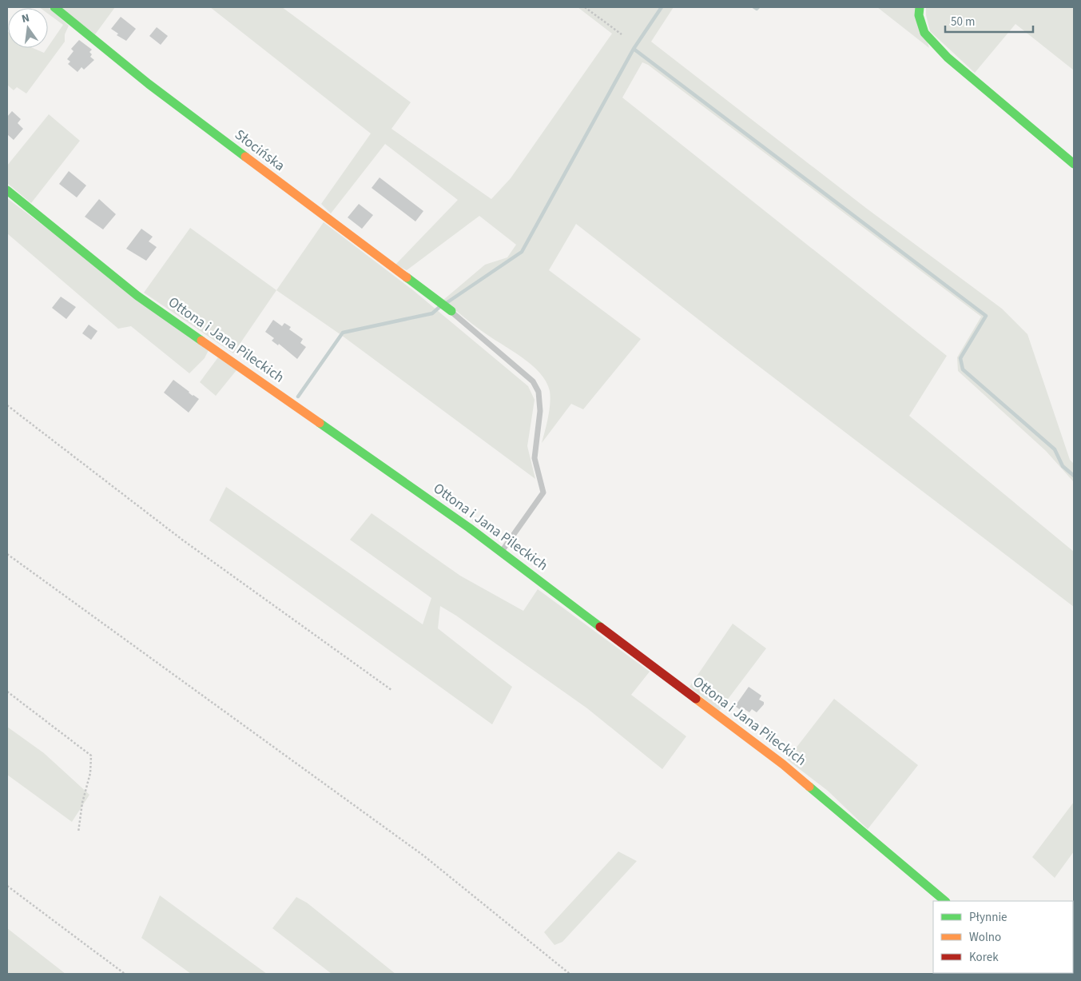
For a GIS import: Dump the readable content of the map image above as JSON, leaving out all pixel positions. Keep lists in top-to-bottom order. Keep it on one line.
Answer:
{"streets":{"street":["Słocińska","Ottona i Jana Pileckich"]},"legend":["Płynnie","Wolno","Korek"],"scale_bar":"50 m","north":"top"}
